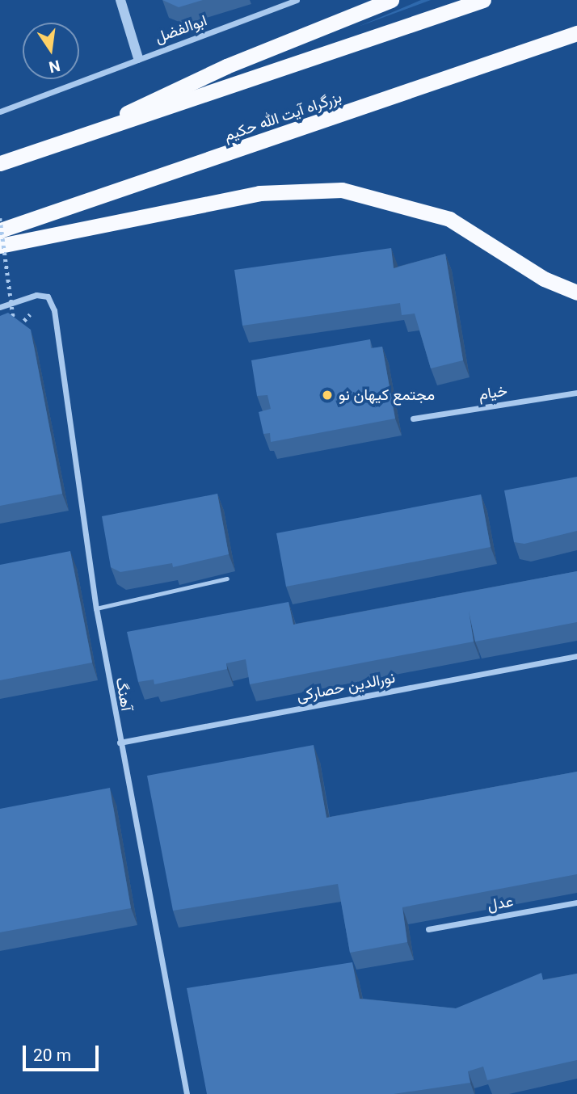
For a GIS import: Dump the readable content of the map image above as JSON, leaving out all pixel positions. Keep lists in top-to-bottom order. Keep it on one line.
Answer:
{"streets":{"highway":["بزرگراه آیت الله حکیم"],"street":["ابوالفضل","خیام","نورالدین حصارکی","آهنگ","عدل"]},"crossings":[["نورالدین حصارکی","آهنگ"]],"places":["مجتمع کیهان نو"],"scale_bar":"20 m","north":"bottom"}
